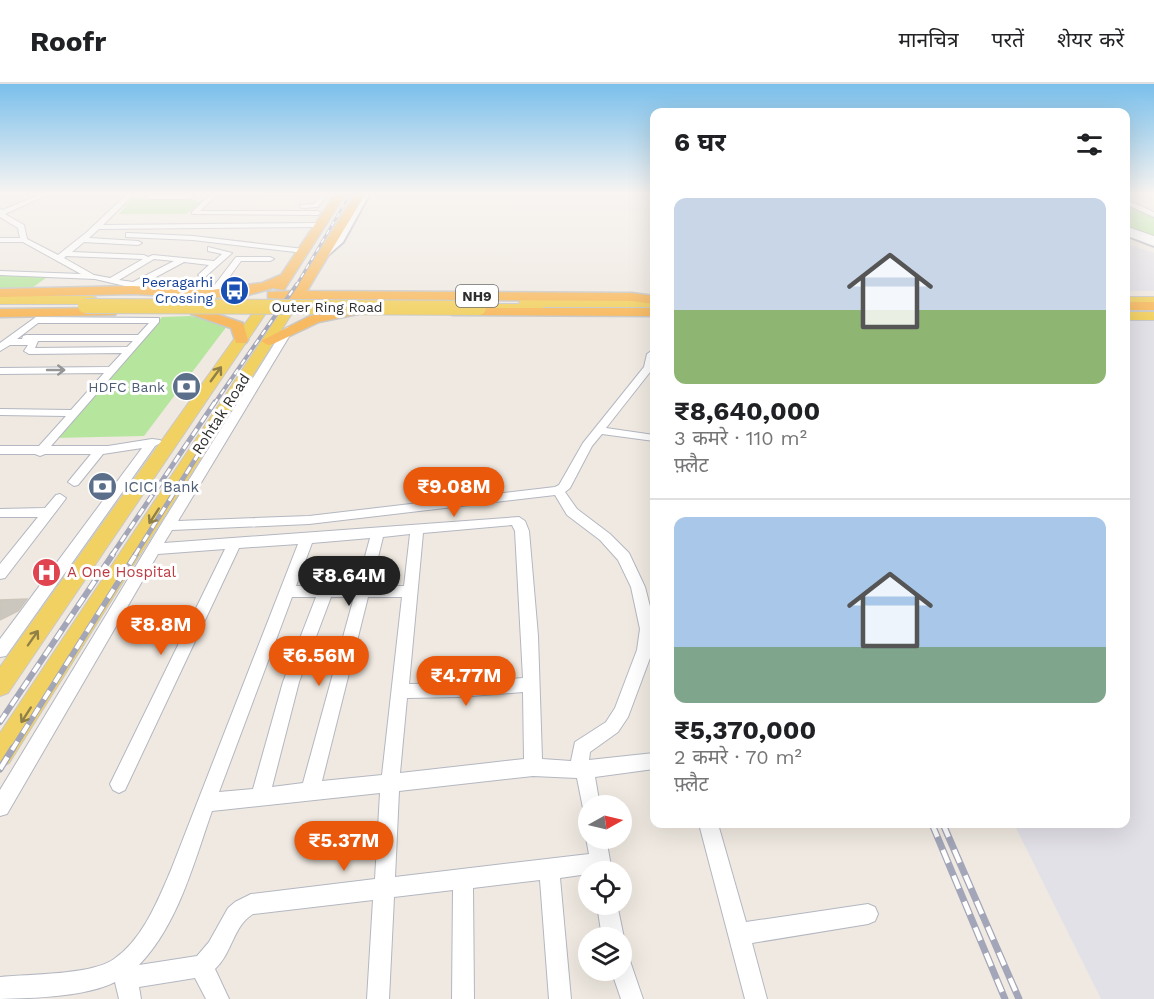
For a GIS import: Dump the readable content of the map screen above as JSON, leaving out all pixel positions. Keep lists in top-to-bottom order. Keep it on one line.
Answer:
{"streets":{"highway":["NH9","Outer Ring Road","Rohtak Road"]},"crossings":[["Outer Ring Road","Rohtak Road"]],"places":{"bus stop":["Peeragarhi Crossing"],"bank":["HDFC Bank","ICICI Bank"],"hospital":["A One Hospital"]},"north":"right","page":{"header":"Roofr","nav":["मानचित्र","परतें","शेयर करें"],"heading":"6 घर","list":[{"name":"₹8,640,000","note":"3 कमरे · 110 m² · फ़्लैट"},{"name":"₹5,370,000","note":"2 कमरे · 70 m² · फ़्लैट"}],"price":["₹9.08M","₹8.64M","₹8.8M","₹6.56M","₹4.77M","₹5.37M"]}}
